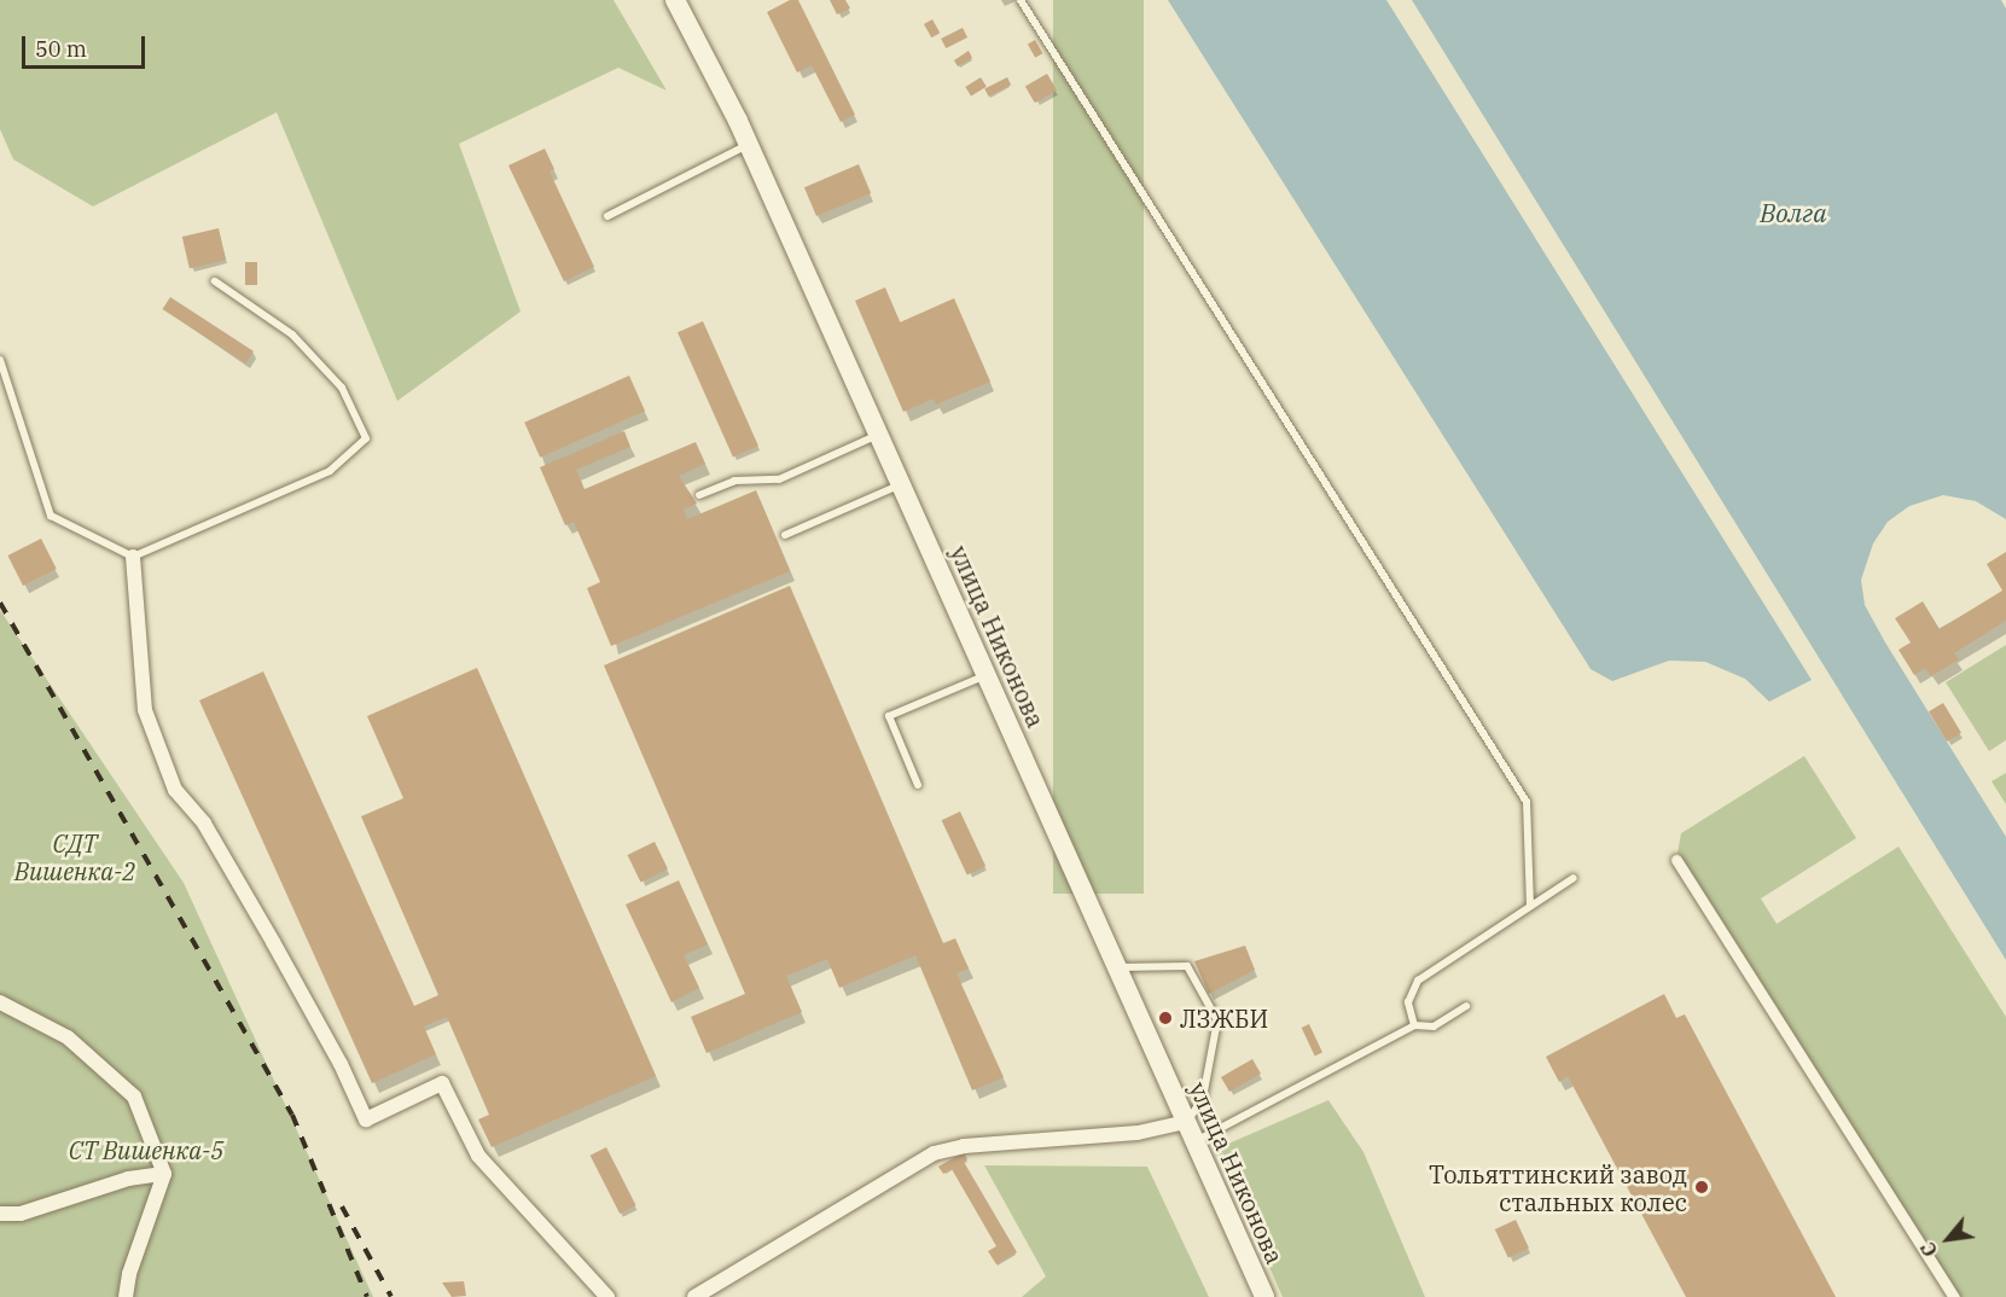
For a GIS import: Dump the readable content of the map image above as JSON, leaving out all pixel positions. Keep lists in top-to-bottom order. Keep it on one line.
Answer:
{"streets":{"main road":["улица Никонова"]},"water":["Волга"],"parks":["СДТ Вишенка-2","СТ Вишенка-5"],"places":["ЛЗЖБИ","Тольяттинский завод стальных колес"],"scale_bar":"50 m","north":"bottom left"}
